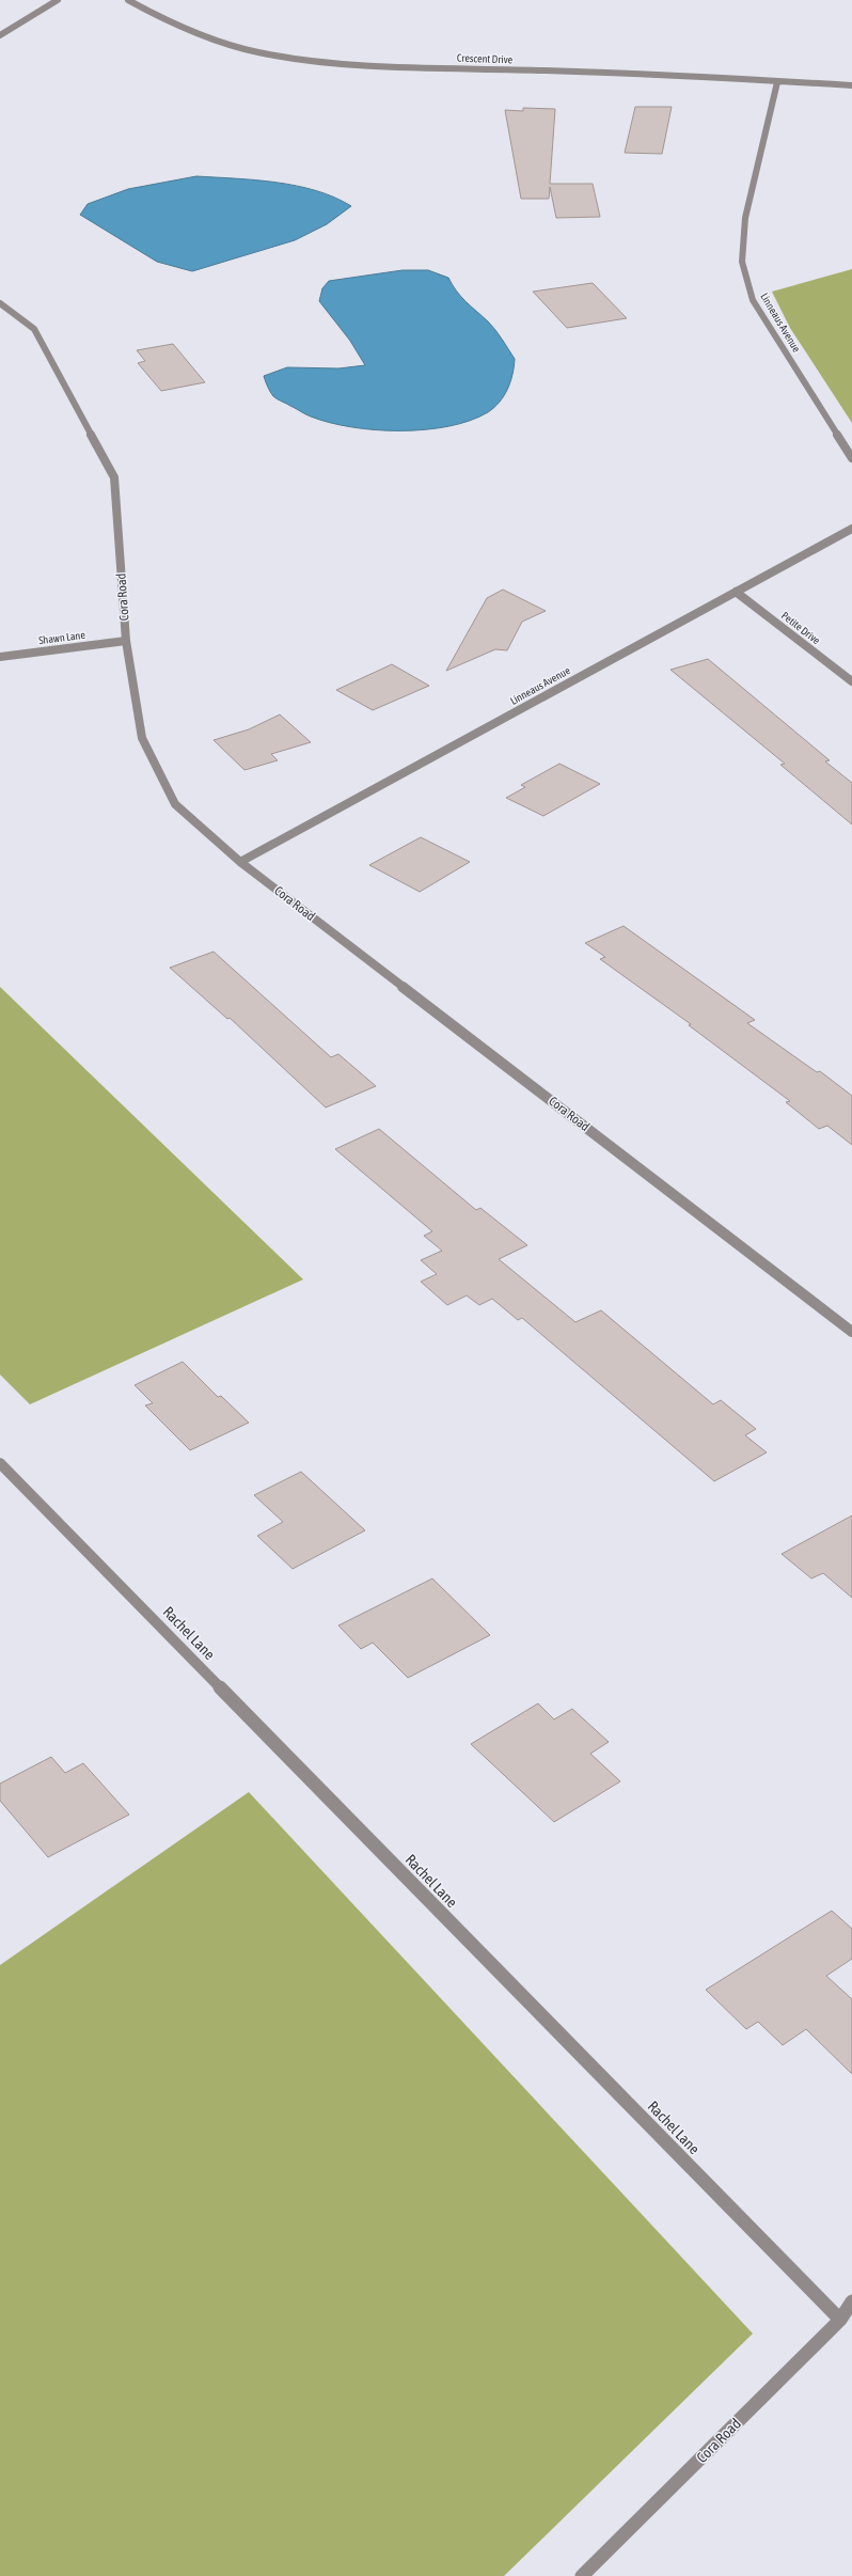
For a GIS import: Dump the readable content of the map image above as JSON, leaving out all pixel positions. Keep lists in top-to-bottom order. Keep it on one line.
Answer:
{"streets":{"street":["Crescent Drive","Linneaus Avenue","Cora Road","Petite Drive","Shawn Lane","Rachel Lane"]},"crossings":[["Crescent Drive","Linneaus Avenue"],["Linneaus Avenue","Cora Road"],["Linneaus Avenue","Petite Drive"],["Cora Road","Shawn Lane"],["Cora Road","Rachel Lane"]]}
